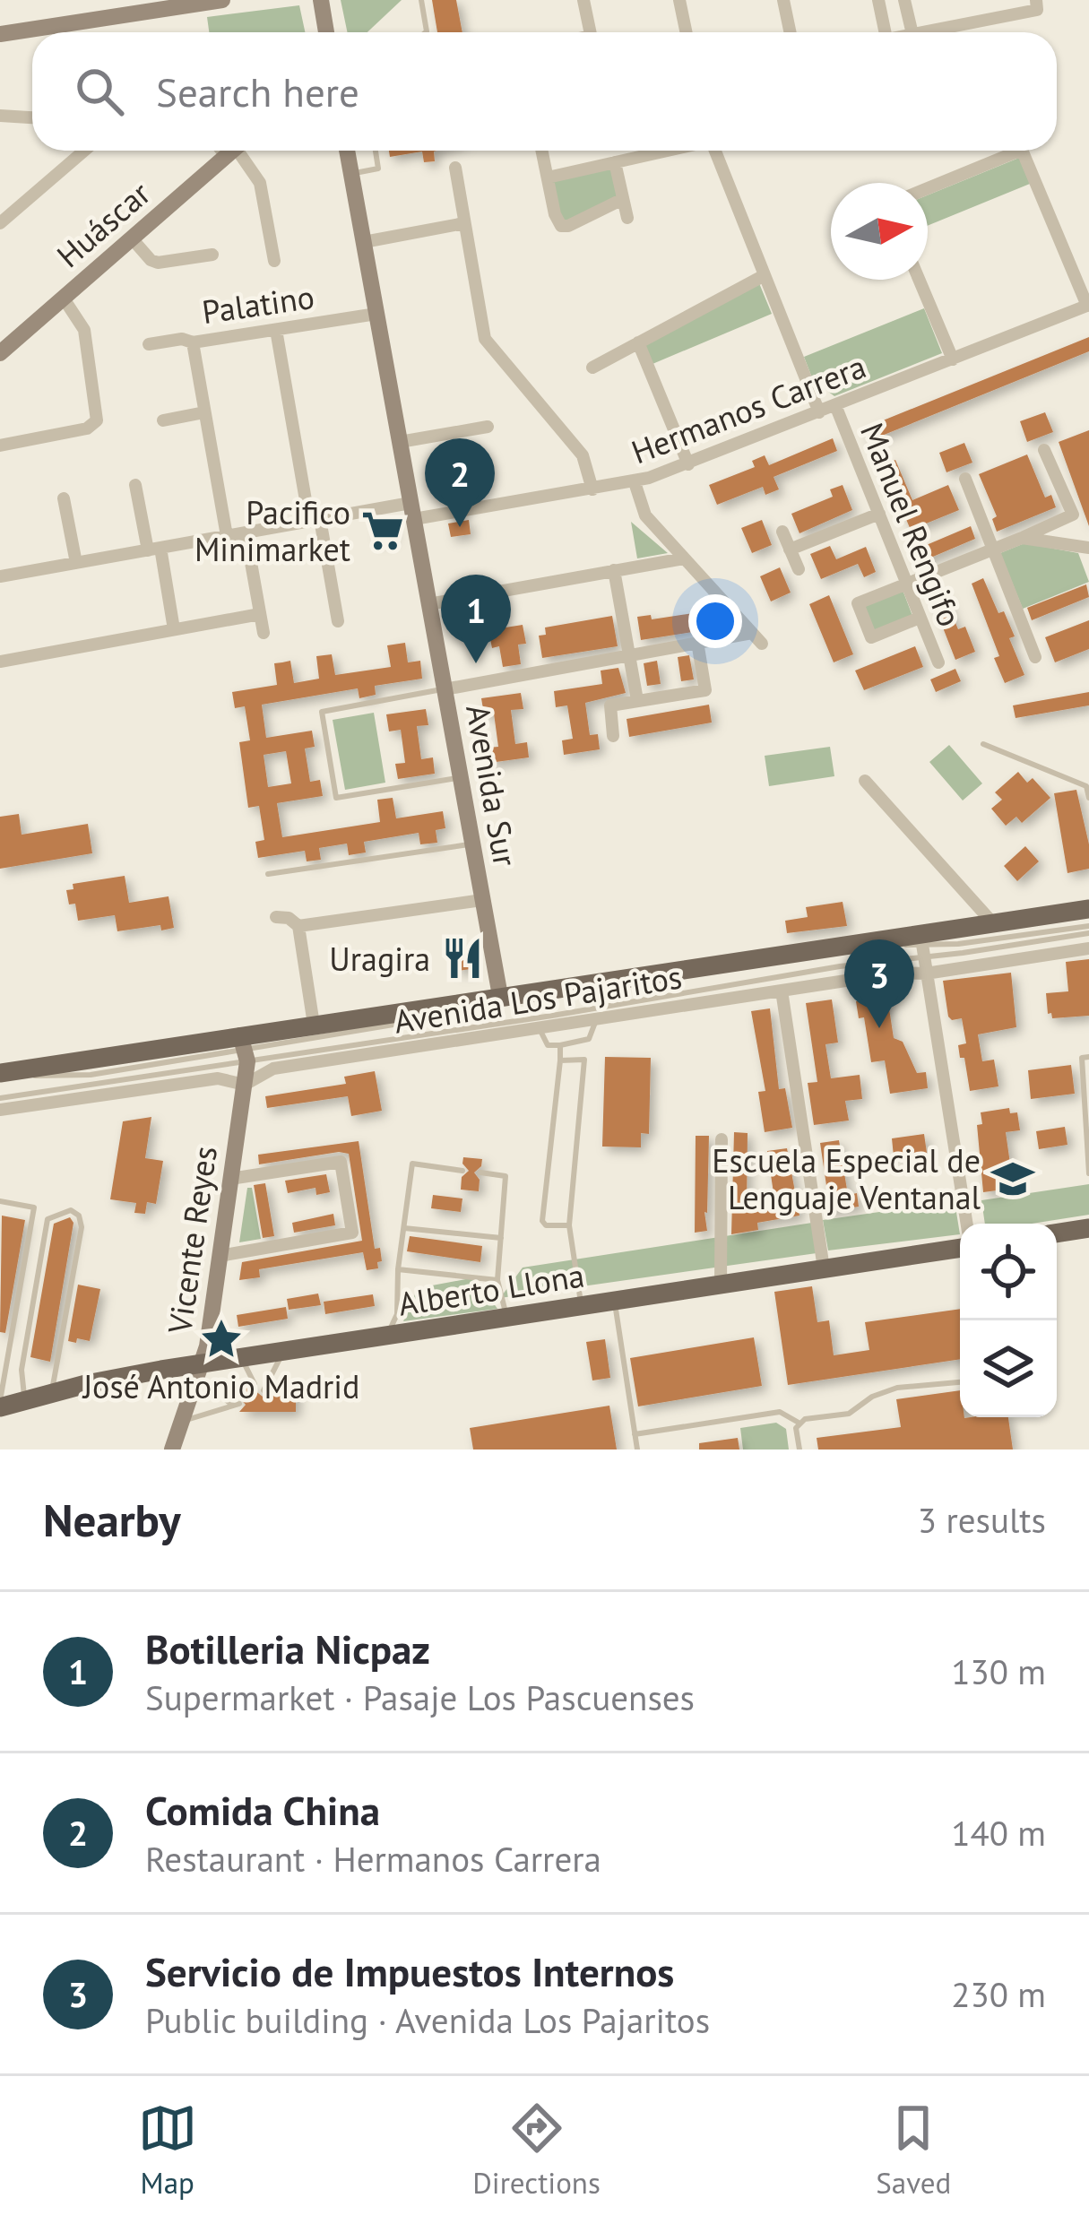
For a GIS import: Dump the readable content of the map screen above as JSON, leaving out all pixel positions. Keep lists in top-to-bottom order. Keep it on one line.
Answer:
{"streets":{"main road":["Avenida Los Pajaritos","Alberto Llona"],"street":["Huáscar","Palatino","Hermanos Carrera","Manuel Rengifo","Avenida Sur","Vicente Reyes"]},"crossings":[["Palatino","Avenida Sur"],["Hermanos Carrera","Manuel Rengifo"],["Hermanos Carrera","Avenida Sur"],["Avenida Sur","Avenida Los Pajaritos"],["Avenida Los Pajaritos","Vicente Reyes"],["Vicente Reyes","Alberto Llona"]],"places":{"supermarket":["Pacifico Minimarket"],"restaurant":["Uragira"],"school or university":["Escuela Especial de Lenguaje Ventanal"],"place":["José Antonio Madrid"]},"north":"right","page":{"search":"Search here","pins":["2","1","3"],"heading":["Nearby","3 results"],"list":[{"mark":"1","name":"Botilleria Nicpaz","note":"Supermarket · Pasaje Los Pascuenses","value":"130 m"},{"mark":"2","name":"Comida China","note":"Restaurant · Hermanos Carrera","value":"140 m"},{"mark":"3","name":"Servicio de Impuestos Internos","note":"Public building · Avenida Los Pajaritos","value":"230 m"}],"nav":["Map","Directions","Saved"]}}
